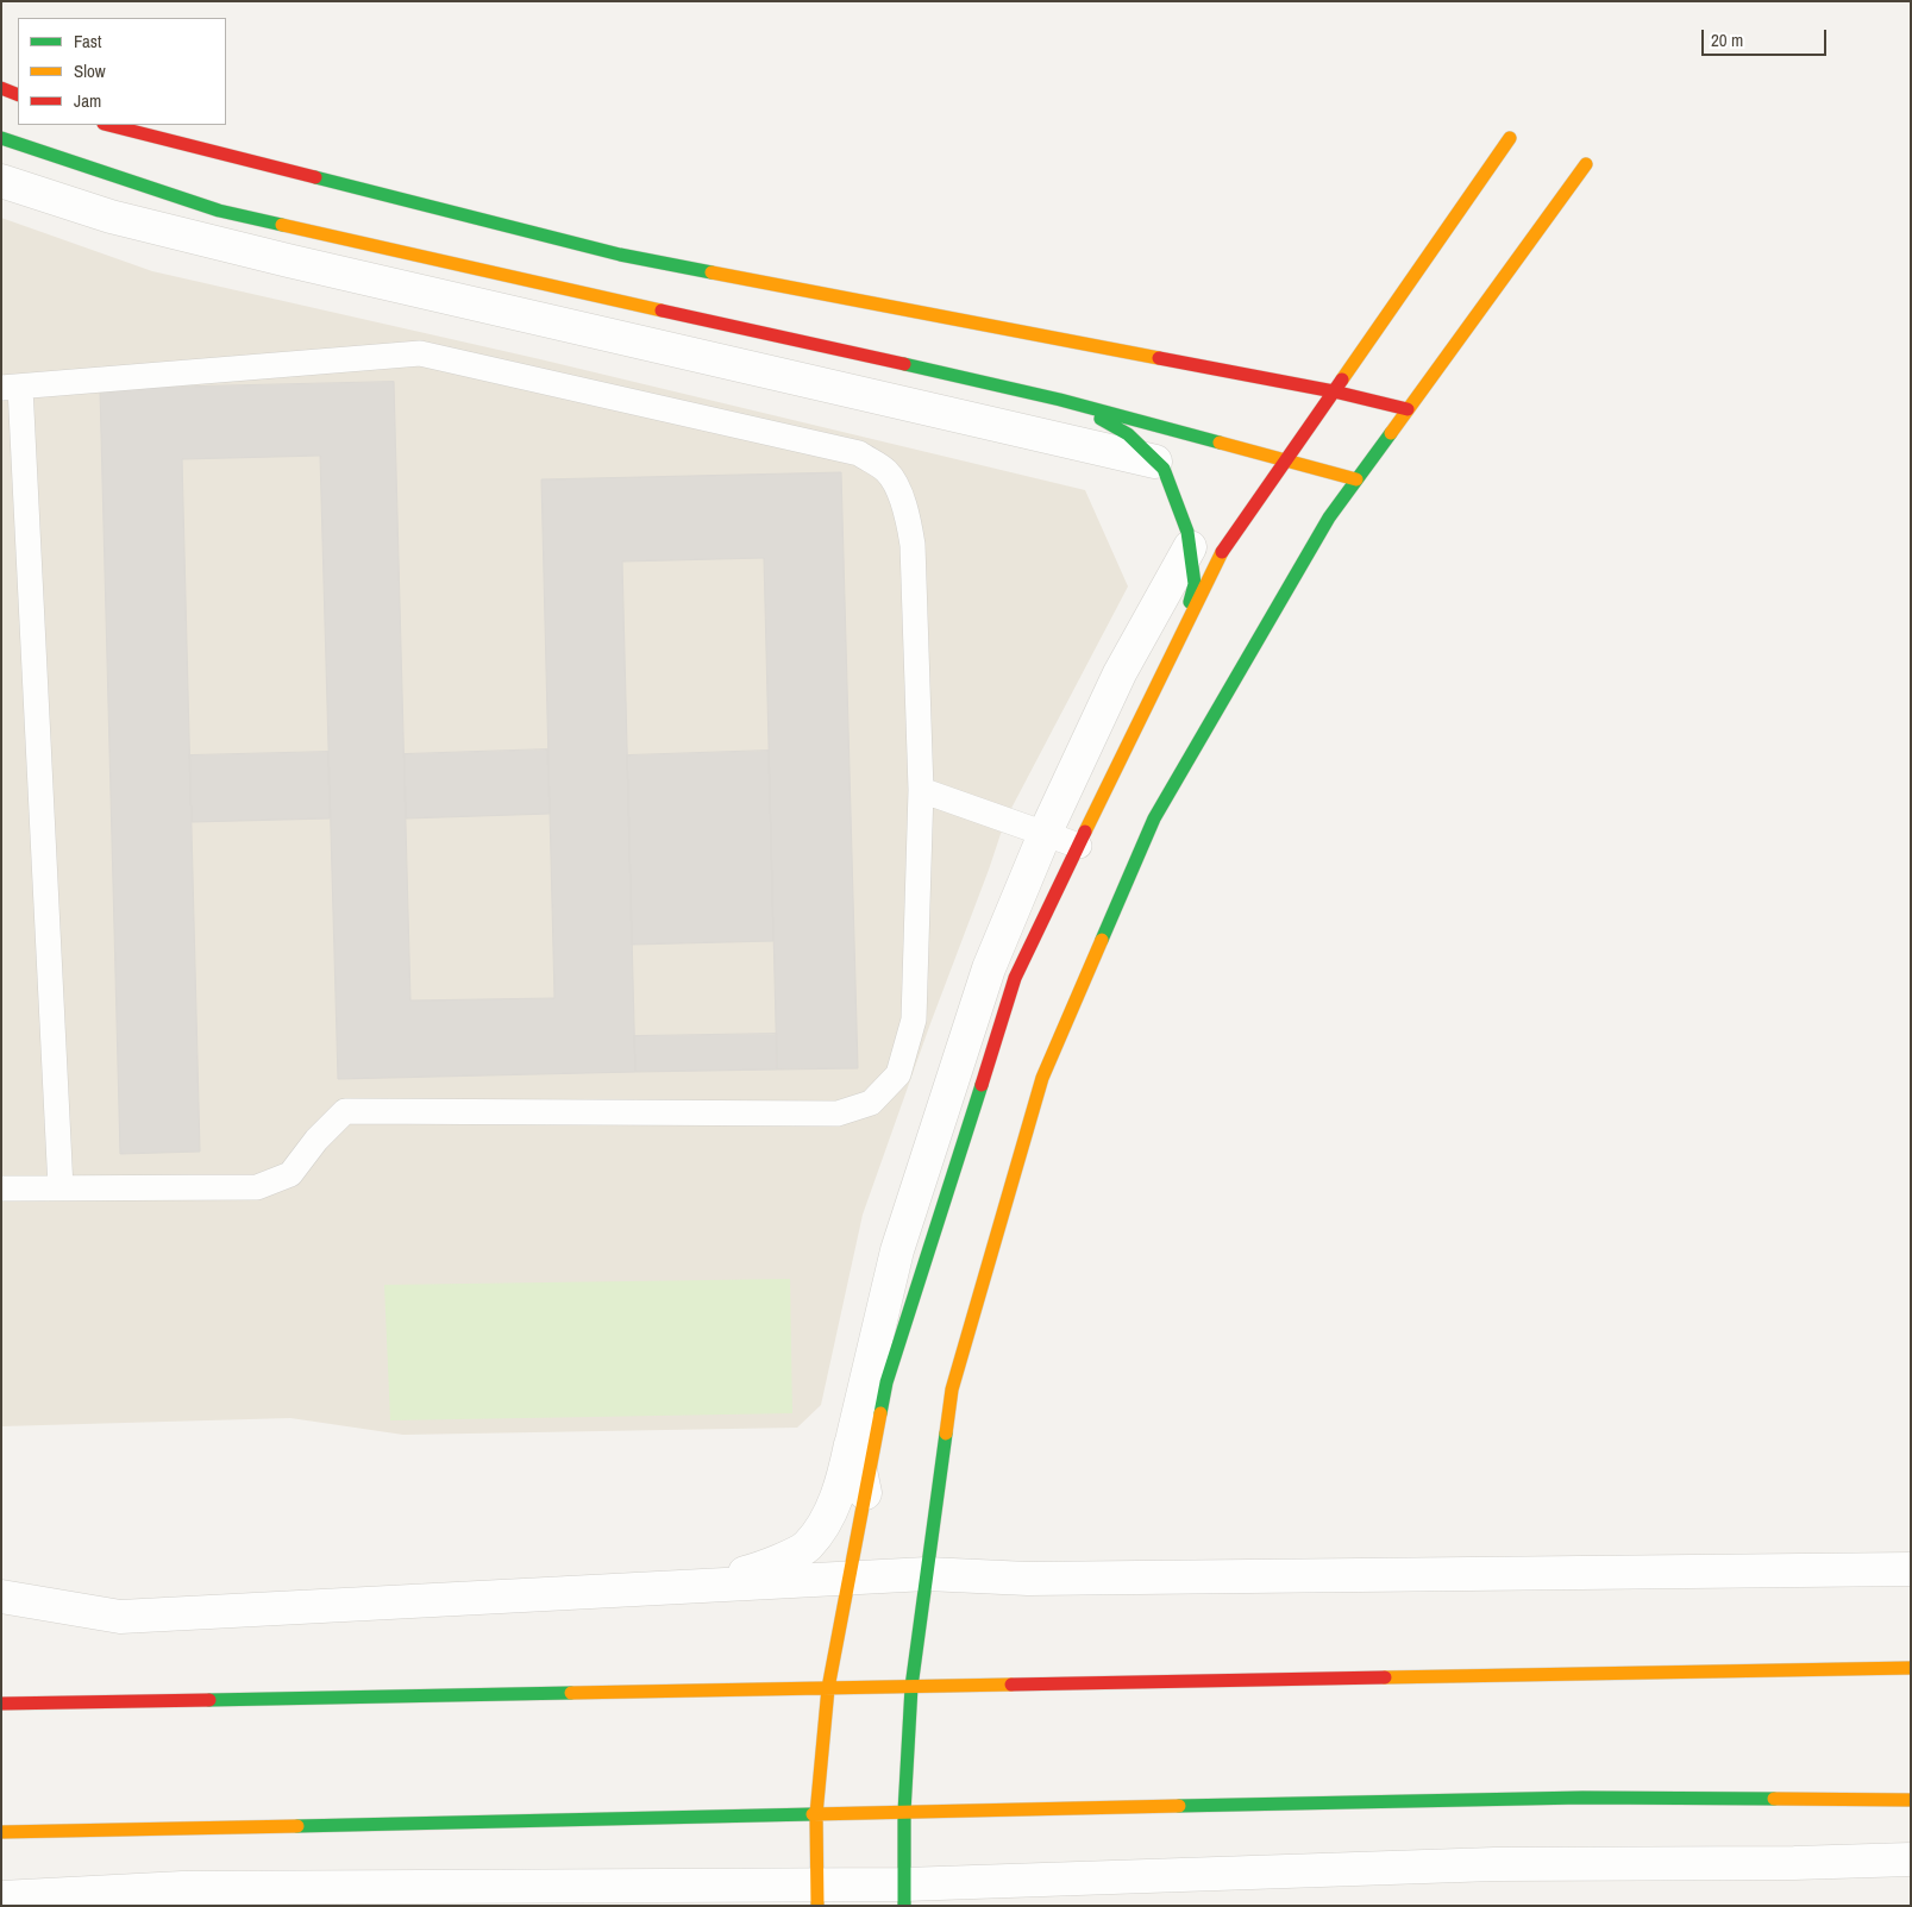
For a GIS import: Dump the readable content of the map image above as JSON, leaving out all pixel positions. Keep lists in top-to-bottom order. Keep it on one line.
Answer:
{"legend":["Fast","Slow","Jam"],"scale_bar":"20 m"}
